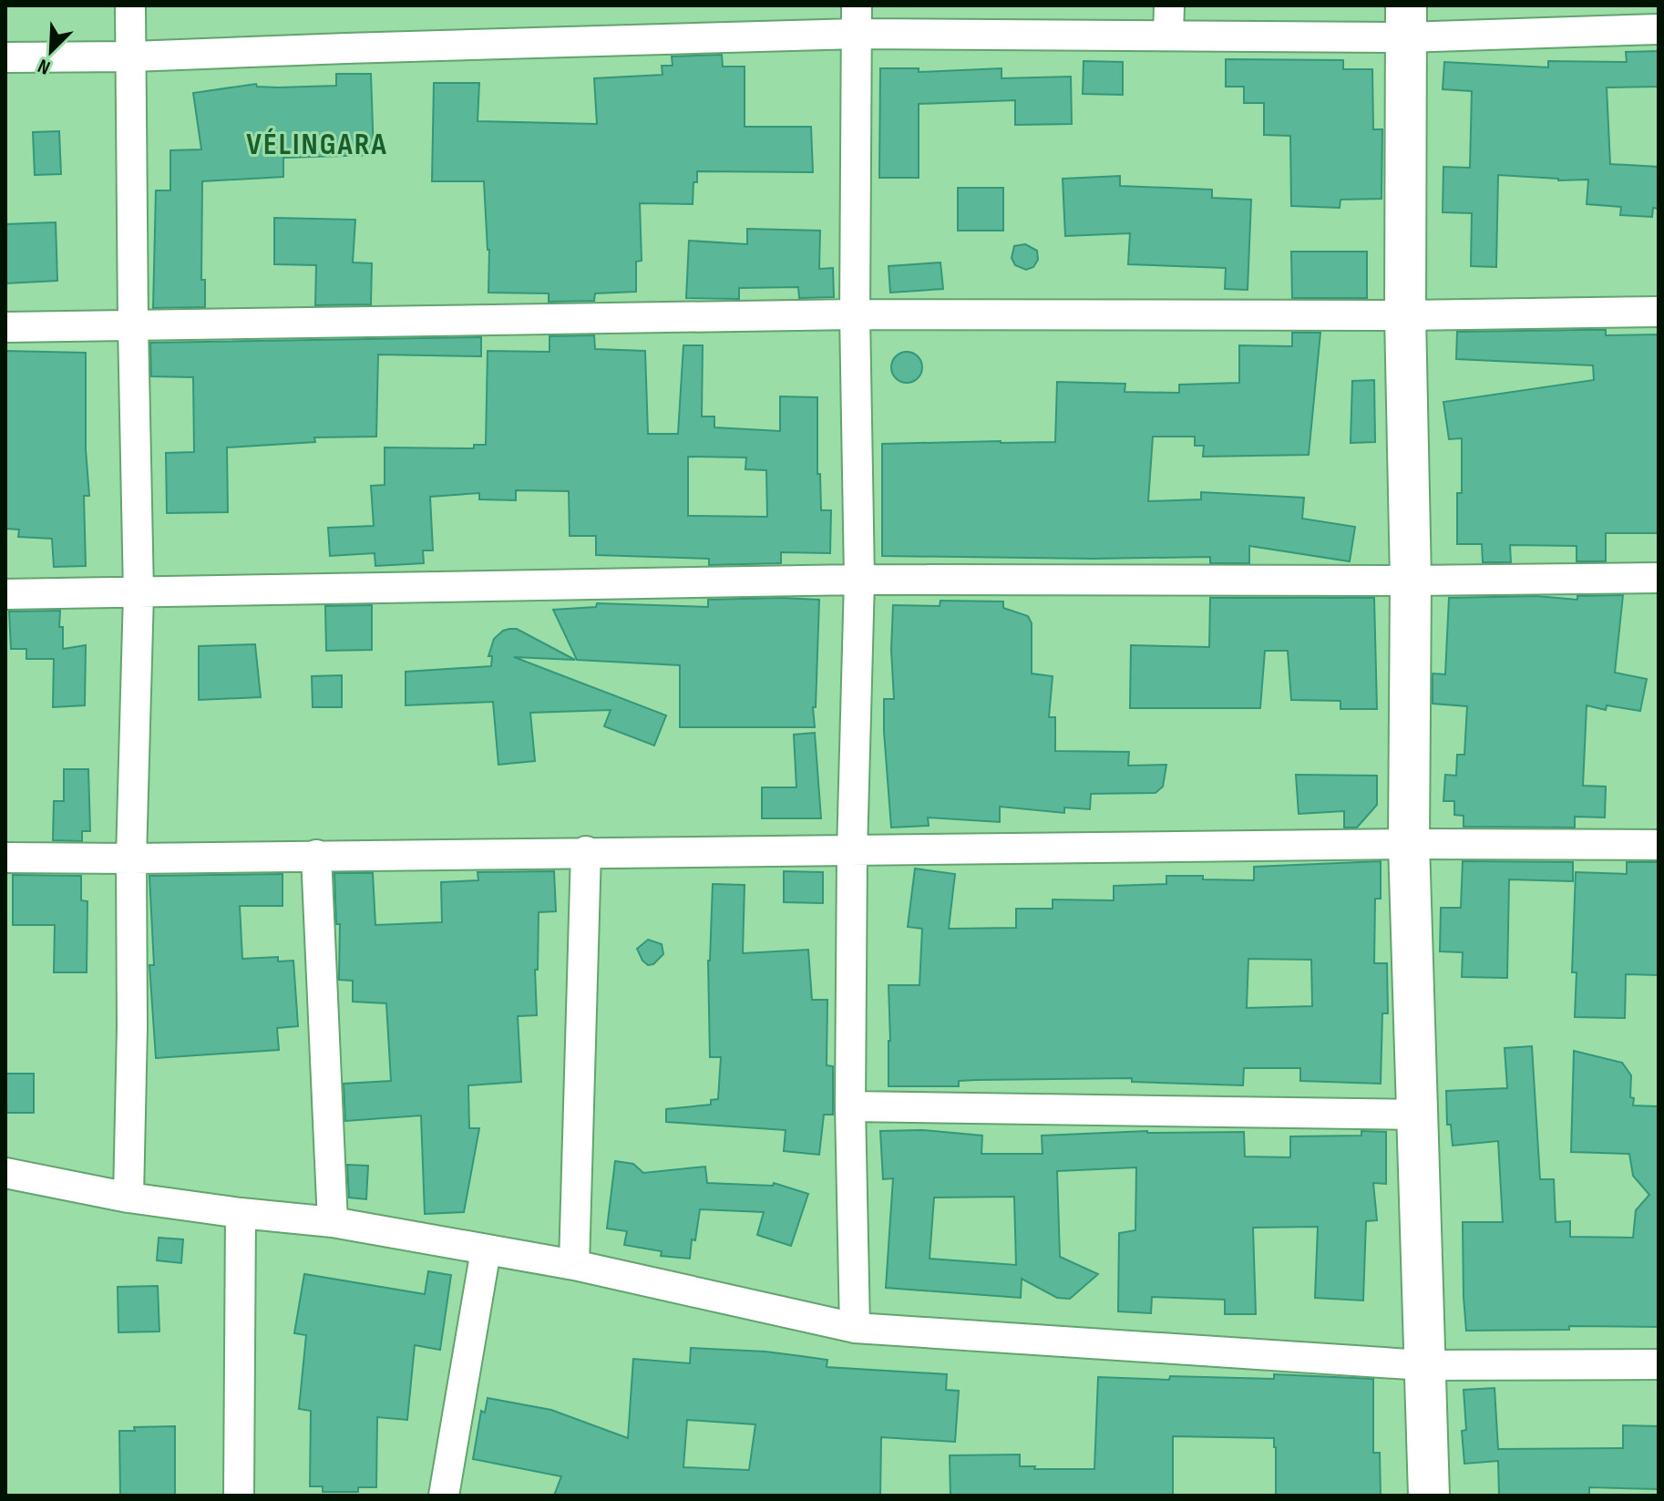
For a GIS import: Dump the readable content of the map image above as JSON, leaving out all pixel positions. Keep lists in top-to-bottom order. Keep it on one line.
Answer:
{"districts":["VÉLINGARA"],"north":"bottom left"}
